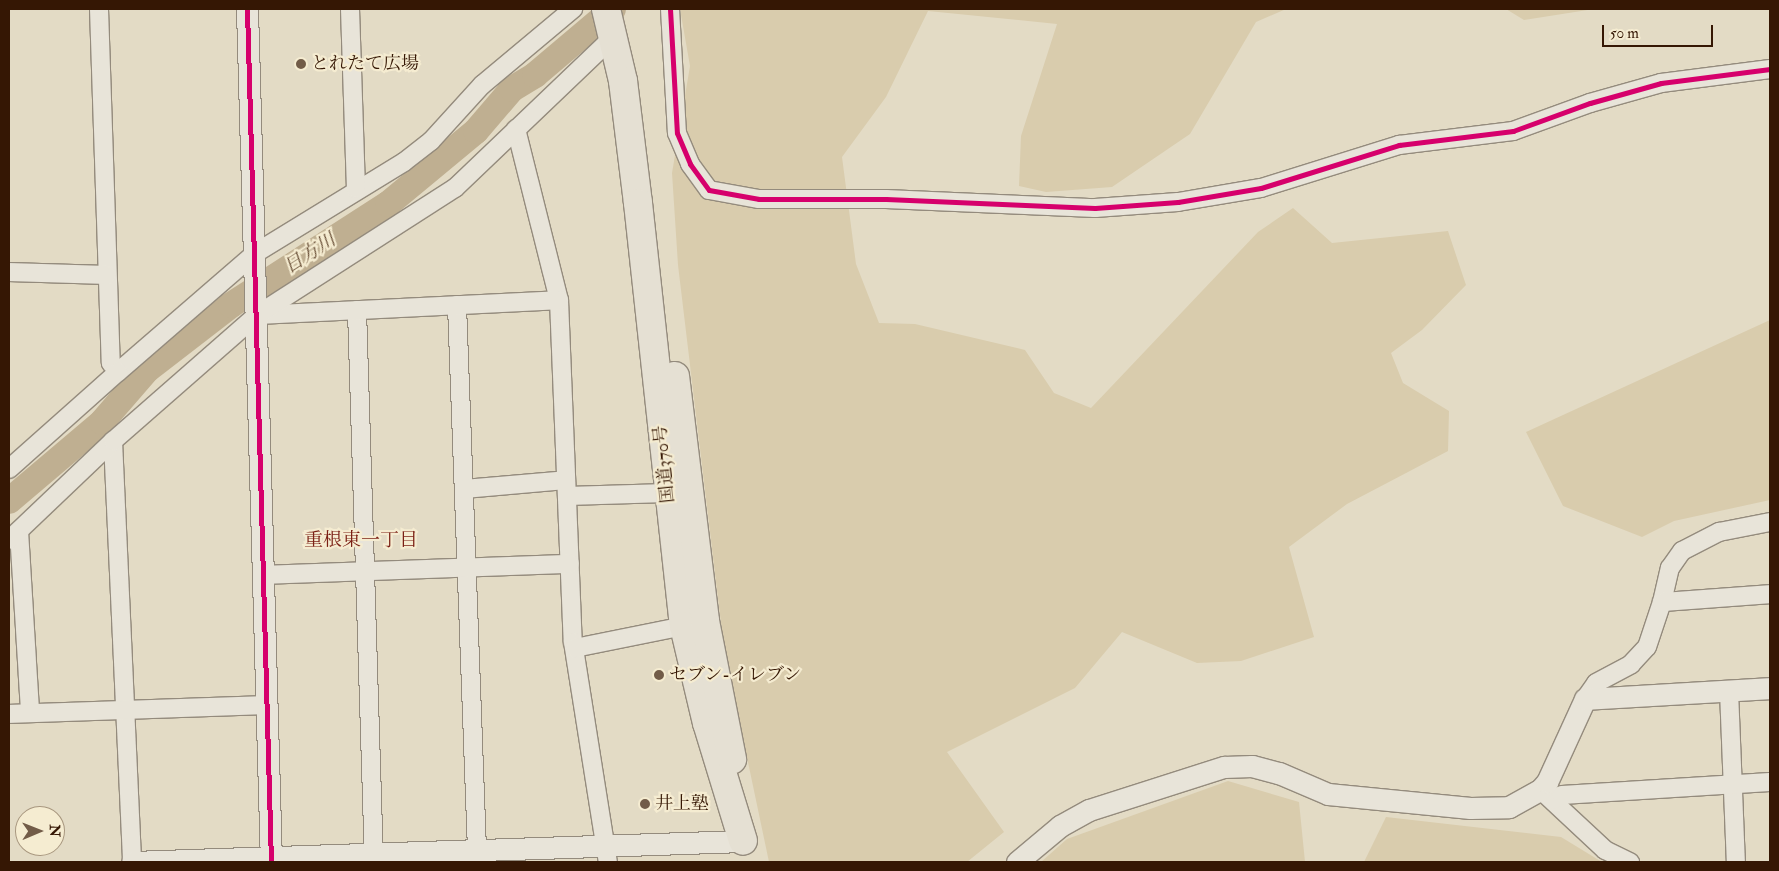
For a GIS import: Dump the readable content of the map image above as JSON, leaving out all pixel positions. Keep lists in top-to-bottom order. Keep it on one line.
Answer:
{"streets":{"highway":["国道370号"]},"districts":["重根東一丁目"],"water":["日方川"],"places":["とれたて広場","セブン-イレブン","井上塾"],"scale_bar":"50 m","north":"right"}
